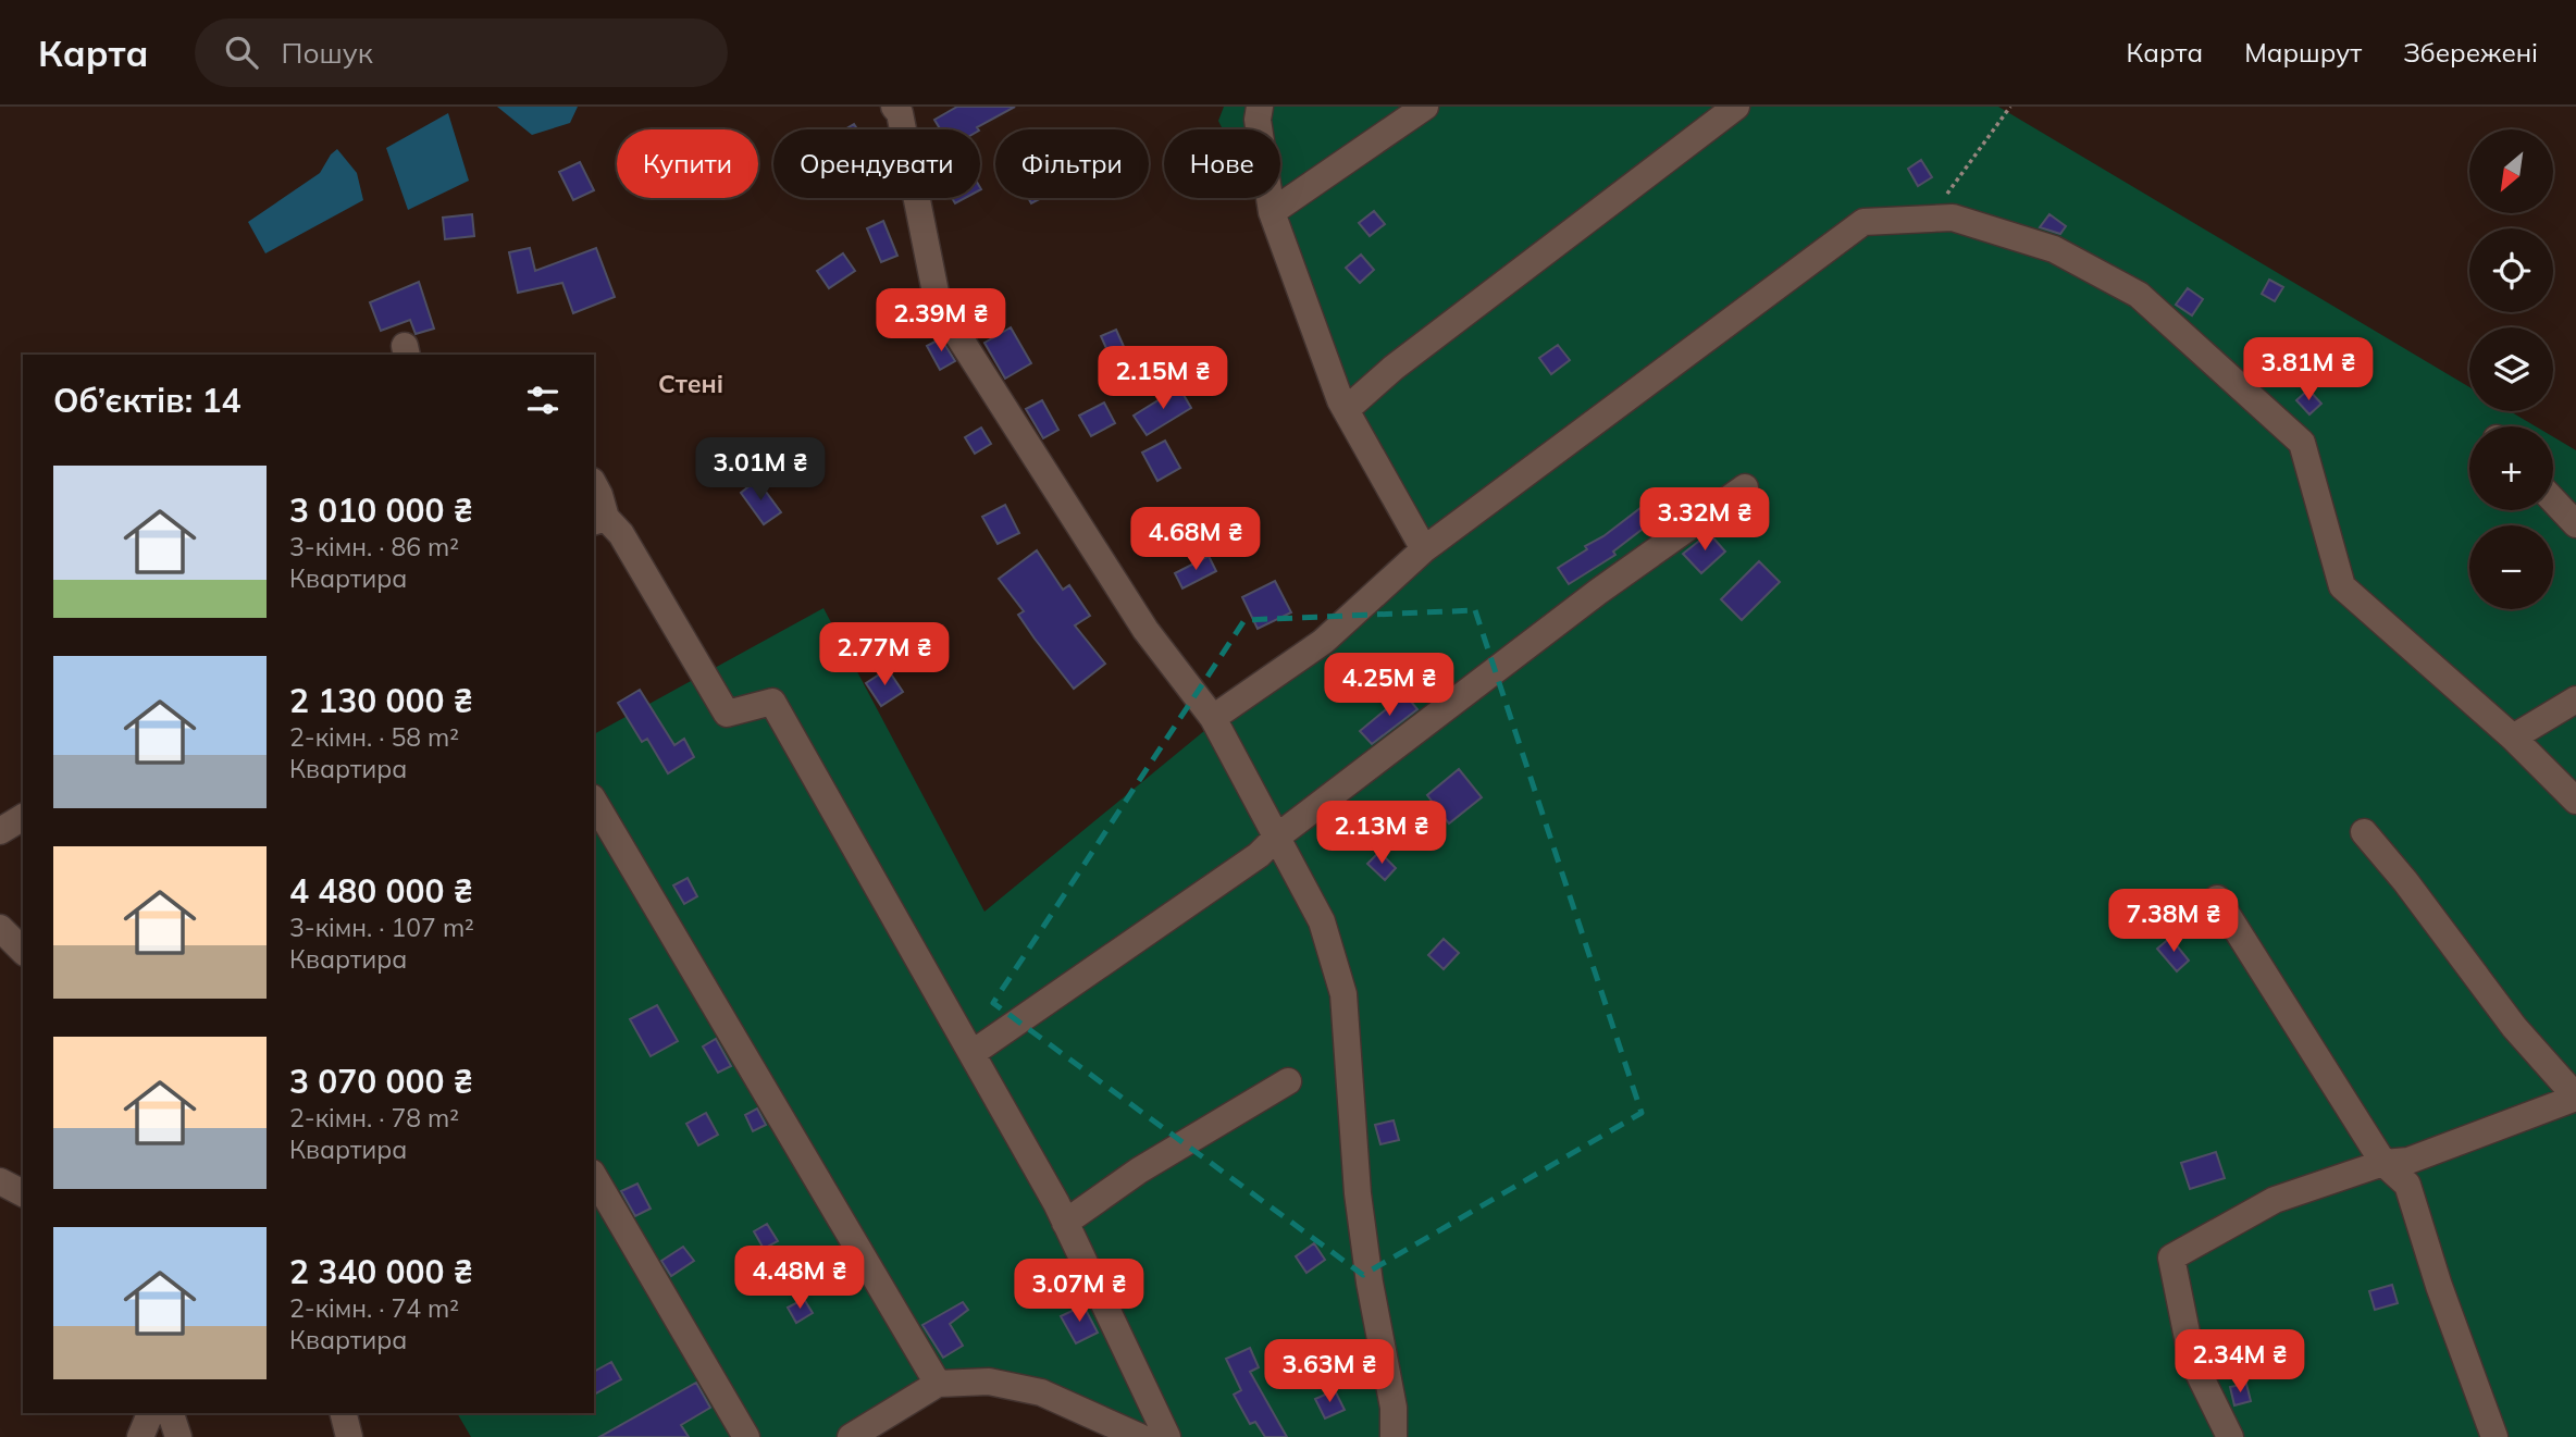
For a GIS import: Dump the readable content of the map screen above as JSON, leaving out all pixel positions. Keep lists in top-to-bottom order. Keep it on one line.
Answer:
{"districts":["Стені"],"north":"bottom left","page":{"header":"Карта","search":"Пошук","nav":["Карта","Маршрут","Збережені"],"map_buttons":["+","−"],"chip":["Купити","Орендувати","Фільтри","Нове"],"price":["2.39M ₴","3.81M ₴","2.15M ₴","3.01M ₴","3.32M ₴","4.68M ₴","2.77M ₴","4.25M ₴","2.13M ₴","7.38M ₴","4.48M ₴","3.07M ₴","2.34M ₴","3.63M ₴"],"heading":"Об’єктів: 14","list":[{"name":"3 010 000 ₴","note":"3-кімн. · 86 m² · Квартира"},{"name":"2 130 000 ₴","note":"2-кімн. · 58 m² · Квартира"},{"name":"4 480 000 ₴","note":"3-кімн. · 107 m² · Квартира"},{"name":"3 070 000 ₴","note":"2-кімн. · 78 m² · Квартира"},{"name":"2 340 000 ₴","note":"2-кімн. · 74 m² · Квартира"}]}}
